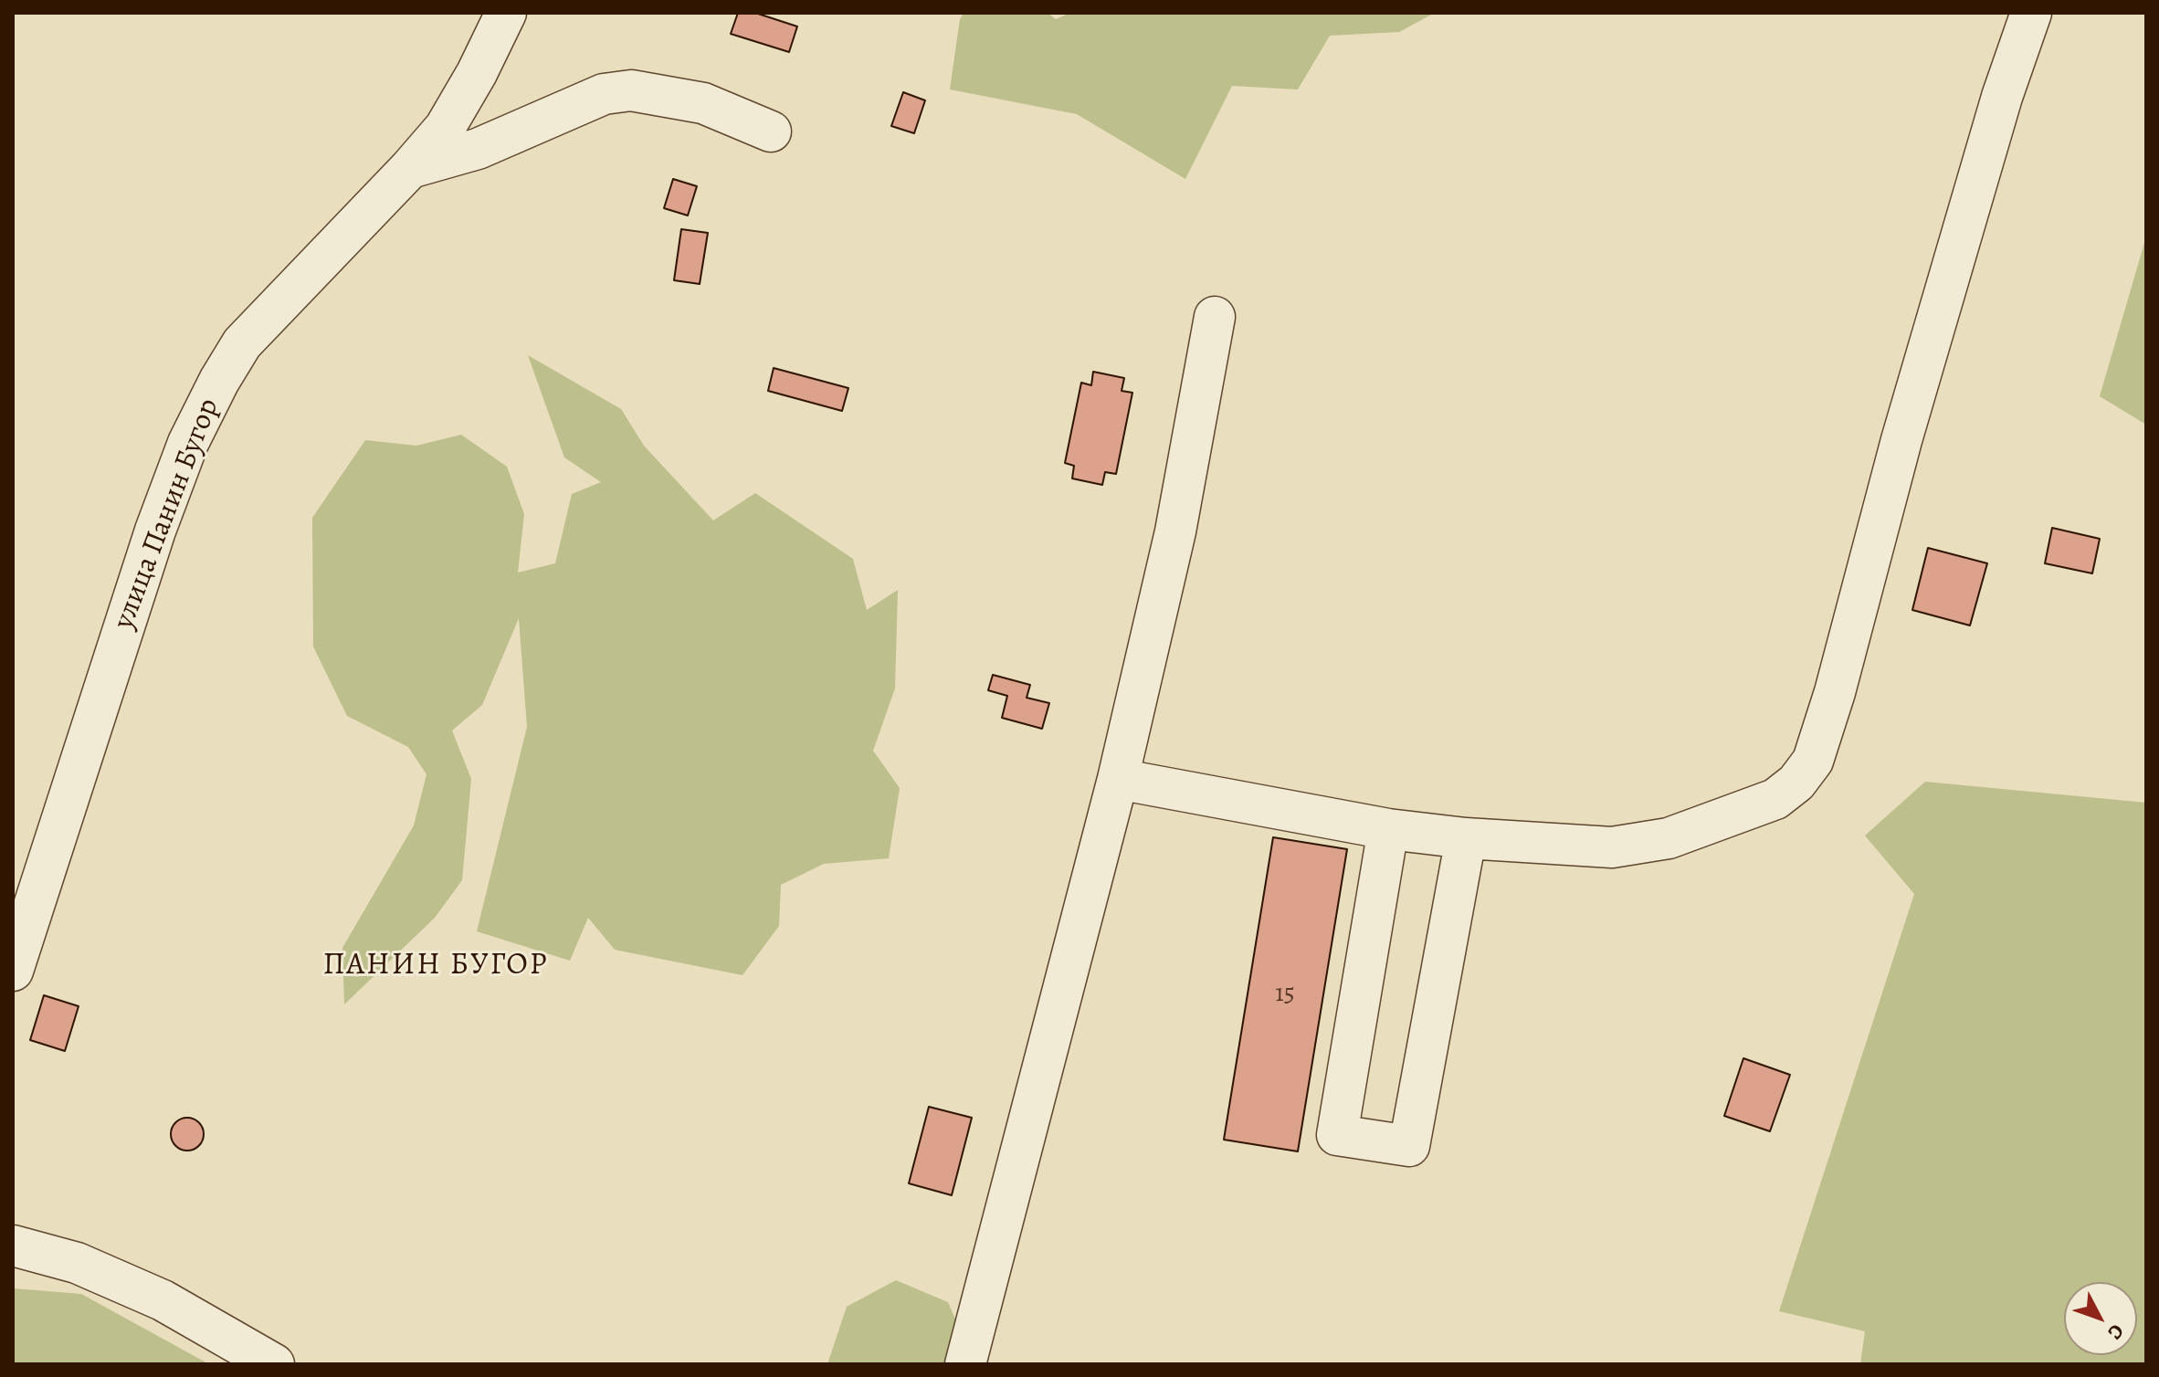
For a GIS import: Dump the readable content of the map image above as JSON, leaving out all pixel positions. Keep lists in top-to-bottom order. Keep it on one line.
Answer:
{"streets":{"street":["улица Панин Бугор"]},"districts":["ПАНИН БУГОР"],"house_numbers":["15"],"north":"bottom right"}
